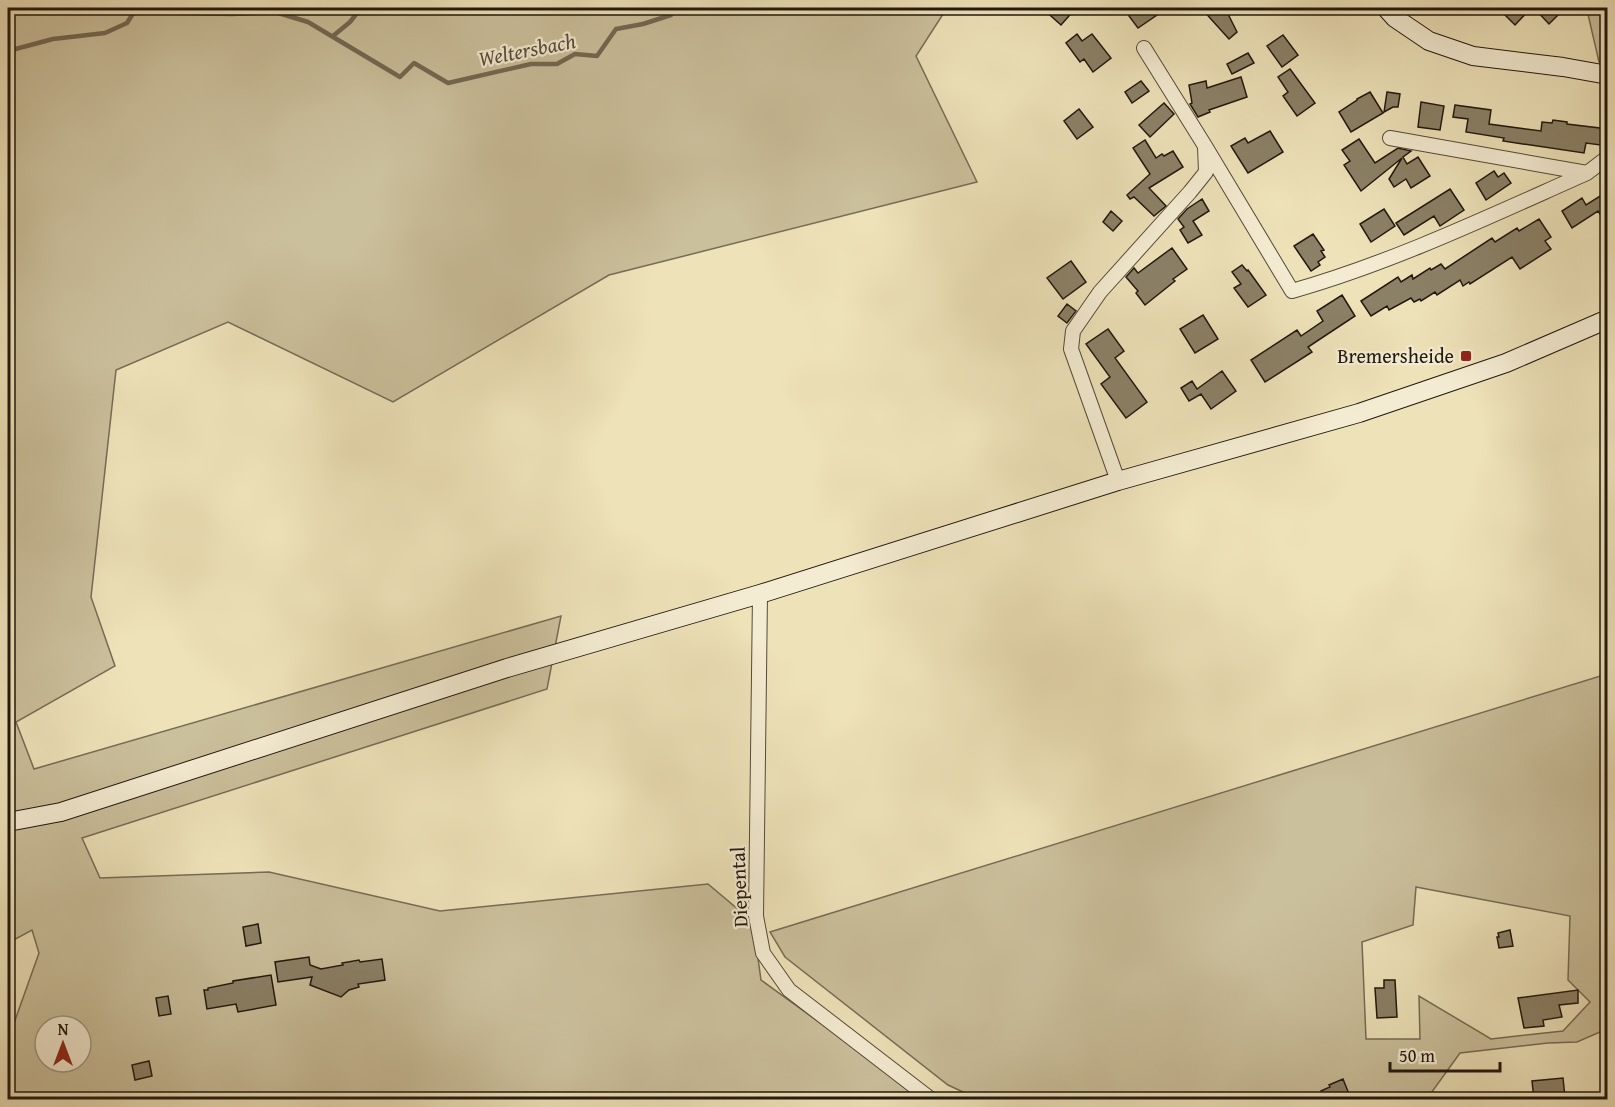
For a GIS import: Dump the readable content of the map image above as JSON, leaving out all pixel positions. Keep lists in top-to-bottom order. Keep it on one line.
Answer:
{"streets":{"street":["Diepental"]},"water":["Weltersbach"],"places":{"transit":["Bremersheide"]},"scale_bar":"50 m","north":"top"}
